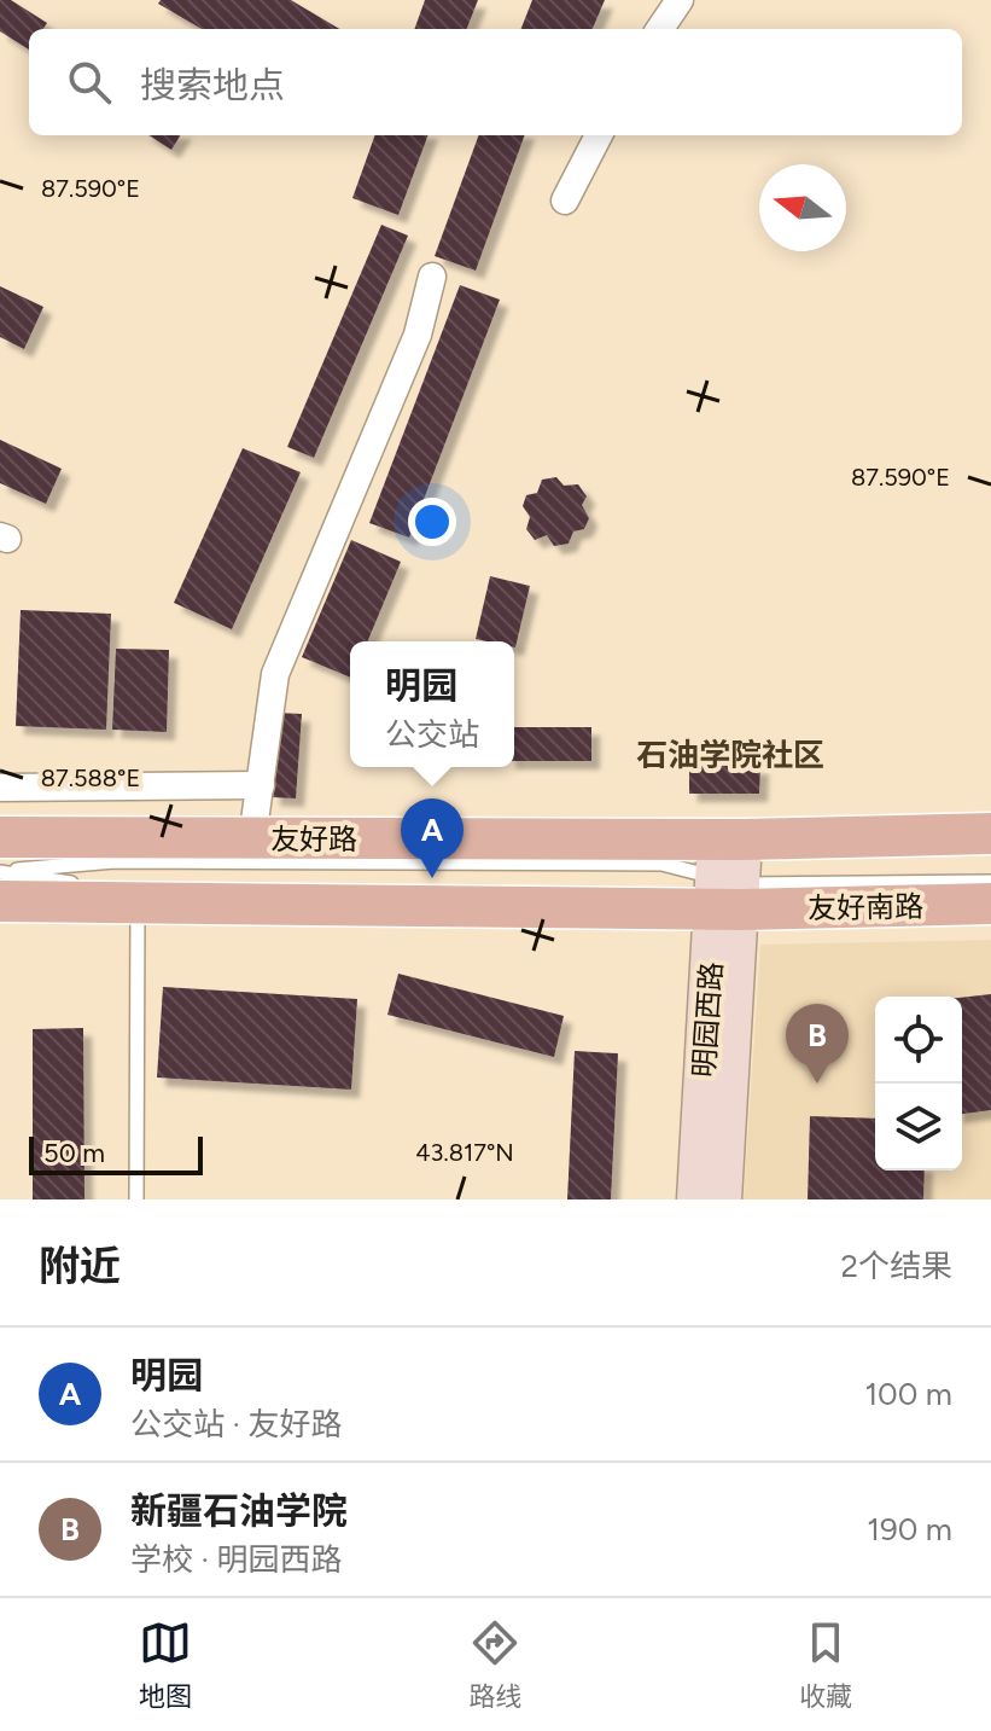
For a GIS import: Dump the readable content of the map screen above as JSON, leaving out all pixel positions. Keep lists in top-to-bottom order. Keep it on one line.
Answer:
{"streets":{"main road":["友好路","友好南路"],"street":["明园西路"]},"crossings":[["友好路","友好南路"],["友好路","明园西路"],["友好南路","明园西路"]],"districts":["石油学院社区"],"scale_bar":"50 m","north":"left","page":{"search":"搜索地点","popup":["明园","公交站"],"pins":["A","B"],"scale":"50 m","heading":["附近","2个结果"],"list":[{"mark":"A","name":"明园","note":"公交站 · 友好路","value":"100 m"},{"mark":"B","name":"新疆石油学院","note":"学校 · 明园西路","value":"190 m"}],"nav":["地图","路线","收藏"]},"coordinates":["87.590°E","87.588°E","43.817°N"]}
